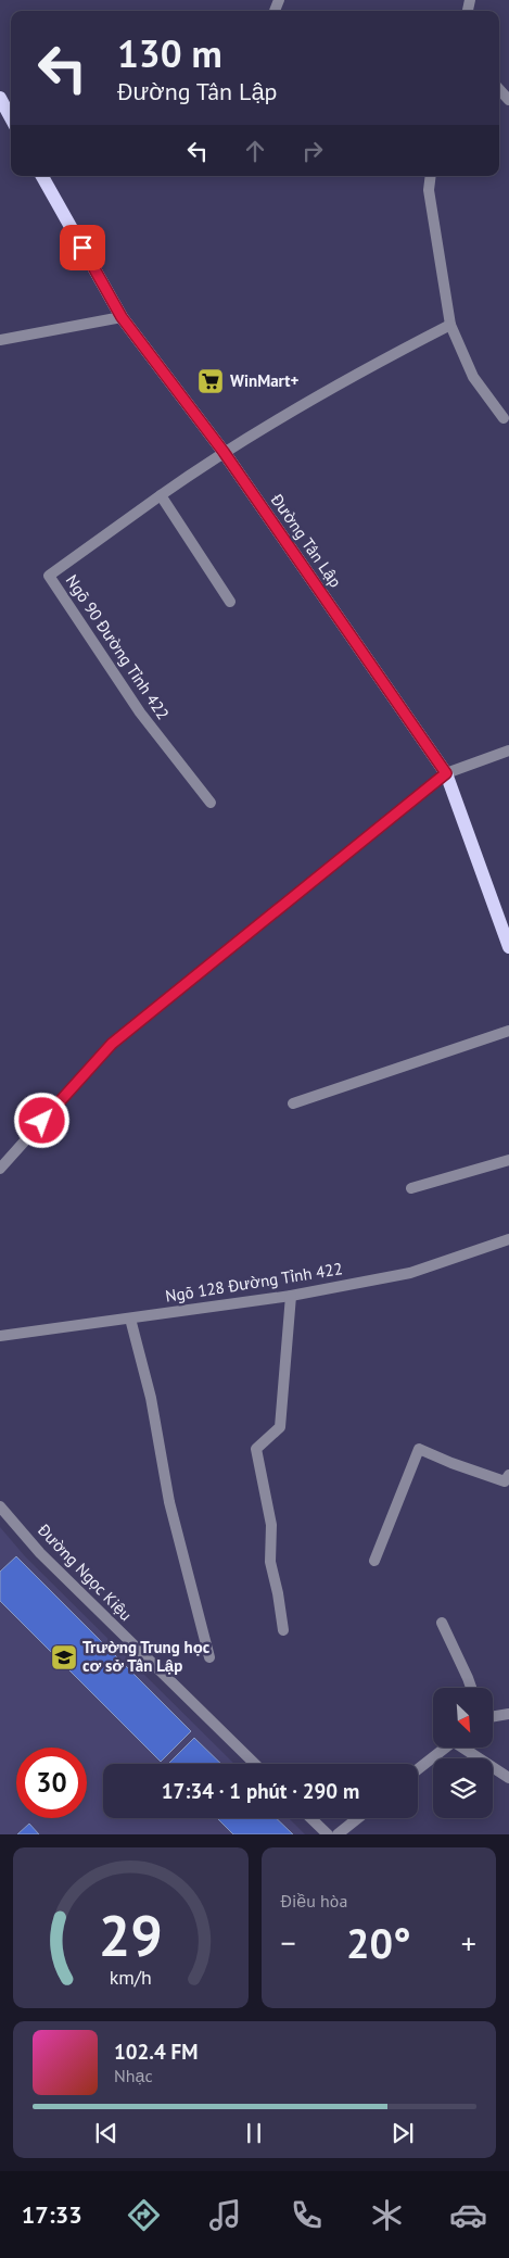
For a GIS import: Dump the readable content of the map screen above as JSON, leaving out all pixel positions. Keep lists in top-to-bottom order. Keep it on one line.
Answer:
{"streets":{"main road":["Đường Tân Lập"],"street":["Ngõ 90 Đường Tỉnh 422","Ngõ 128 Đường Tỉnh 422","Đường Ngọc Kiệu"]},"crossings":[["Đường Tân Lập","Ngõ 90 Đường Tỉnh 422"]],"places":{"supermarket":["WinMart+"],"school or university":["Trường Trung học cơ sở Tân Lập"]},"north":"bottom right","page":{"turn":["130 m","Đường Tân Lập"],"limit":"30","trip":"17:34 · 1 phút · 290 m","tile":"Điều hòa","heat":["−","20°","+"],"song":["102.4 FM","Nhạc"],"tabs":"17:33","gauge":["29","km/h"]}}
